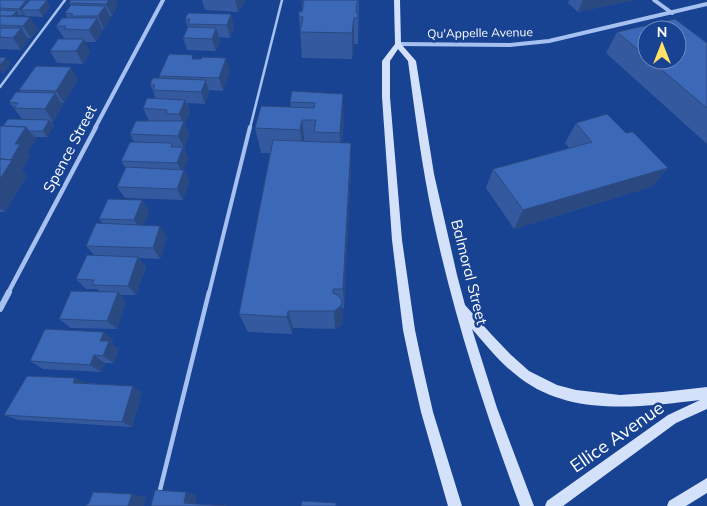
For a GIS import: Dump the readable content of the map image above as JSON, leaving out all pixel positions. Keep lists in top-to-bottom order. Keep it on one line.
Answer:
{"streets":{"main road":["Balmoral Street","Ellice Avenue"],"street":["Qu'Appelle Avenue","Spence Street"]},"crossings":[["Qu'Appelle Avenue","Balmoral Street"]],"north":"top"}
